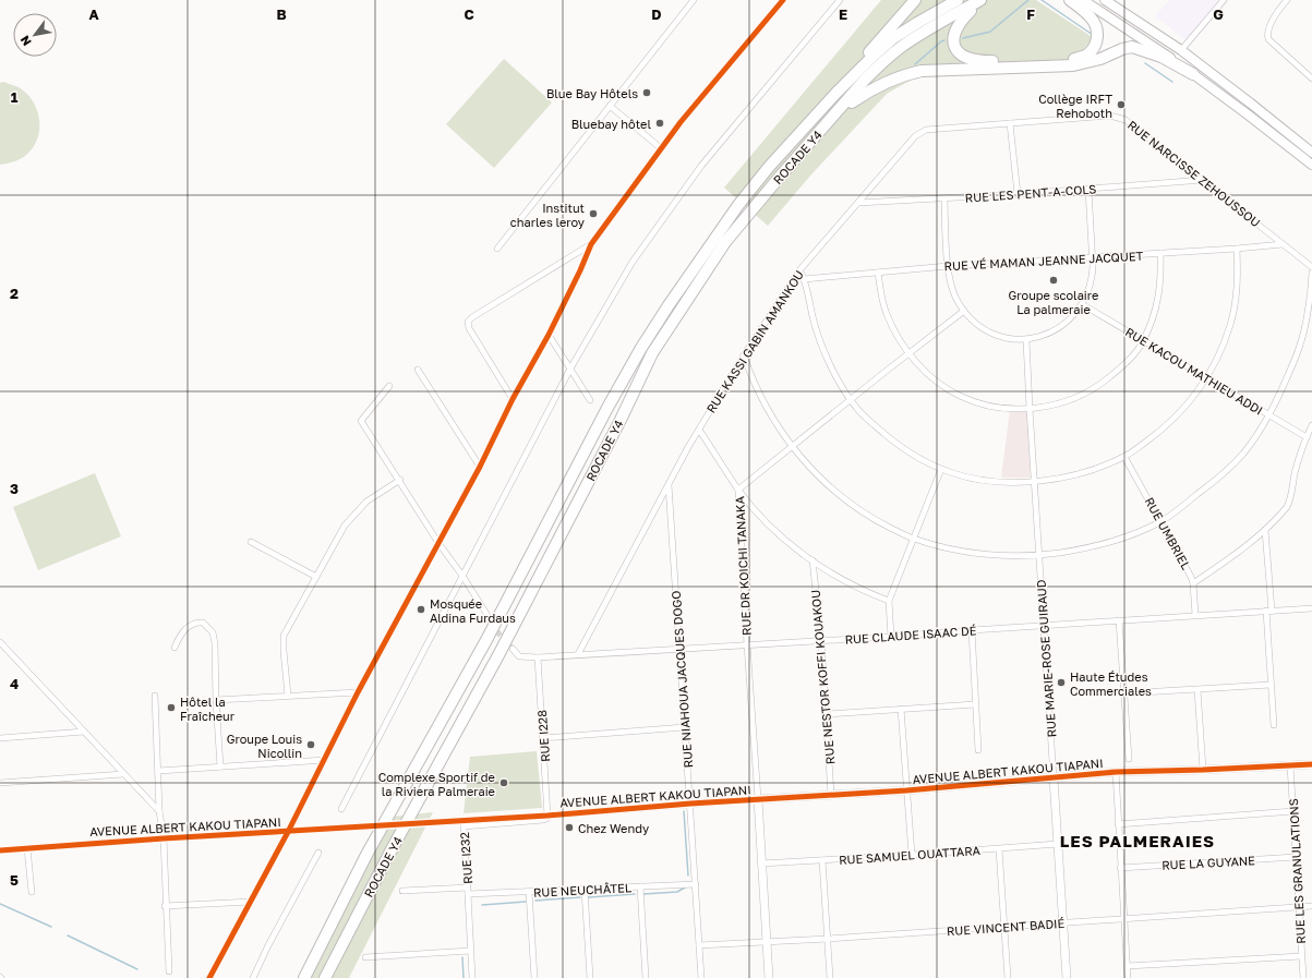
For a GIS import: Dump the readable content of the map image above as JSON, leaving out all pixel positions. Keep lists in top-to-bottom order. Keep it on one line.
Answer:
{"streets":{"highway":["ROCADE Y4"],"street":["RUE NARCISSE ZEHOUSSOU","RUE LES PENT-A-COLS","RUE VÉ MAMAN JEANNE JACQUET","RUE KASSI GABIN AMANKOU","RUE KACOU MATHIEU ADDI","RUE UMBRIEL","RUE DR KOICHI TANAKA","RUE CLAUDE ISAAC DÉ","RUE MARIE-ROSE GUIRAUD","RUE NESTOR KOFFI KOUAKOU","RUE NIAHOUA JACQUES DOGO","RUE I228","AVENUE ALBERT KAKOU TIAPANI","RUE SAMUEL OUATTARA","RUE I232","RUE LA GUYANE","RUE LES GRANULATIONS","RUE NEUCHÂTEL","RUE VINCENT BADIÉ"]},"crossings":[["RUE NARCISSE ZEHOUSSOU","RUE LES PENT-A-COLS"],["RUE NARCISSE ZEHOUSSOU","RUE VÉ MAMAN JEANNE JACQUET"],["RUE NARCISSE ZEHOUSSOU","RUE KASSI GABIN AMANKOU"],["RUE LES PENT-A-COLS","RUE KASSI GABIN AMANKOU"],["RUE KASSI GABIN AMANKOU","RUE CLAUDE ISAAC DÉ"],["RUE KASSI GABIN AMANKOU","RUE NIAHOUA JACQUES DOGO"],["RUE UMBRIEL","RUE CLAUDE ISAAC DÉ"],["RUE DR KOICHI TANAKA","RUE CLAUDE ISAAC DÉ"],["RUE DR KOICHI TANAKA","AVENUE ALBERT KAKOU TIAPANI"],["RUE CLAUDE ISAAC DÉ","RUE MARIE-ROSE GUIRAUD"],["RUE CLAUDE ISAAC DÉ","RUE NESTOR KOFFI KOUAKOU"],["RUE CLAUDE ISAAC DÉ","RUE NIAHOUA JACQUES DOGO"],["RUE CLAUDE ISAAC DÉ","RUE I228"],["RUE MARIE-ROSE GUIRAUD","AVENUE ALBERT KAKOU TIAPANI"],["RUE MARIE-ROSE GUIRAUD","RUE SAMUEL OUATTARA"],["RUE MARIE-ROSE GUIRAUD","RUE VINCENT BADIÉ"],["RUE NESTOR KOFFI KOUAKOU","AVENUE ALBERT KAKOU TIAPANI"],["RUE NIAHOUA JACQUES DOGO","AVENUE ALBERT KAKOU TIAPANI"],["RUE NIAHOUA JACQUES DOGO","RUE NEUCHÂTEL"],["RUE NIAHOUA JACQUES DOGO","RUE VINCENT BADIÉ"],["RUE I228","AVENUE ALBERT KAKOU TIAPANI"],["RUE I228","RUE I232"],["AVENUE ALBERT KAKOU TIAPANI","RUE I232"],["AVENUE ALBERT KAKOU TIAPANI","RUE LES GRANULATIONS"],["RUE I232","RUE NEUCHÂTEL"],["RUE LA GUYANE","RUE LES GRANULATIONS"],["RUE LES GRANULATIONS","RUE VINCENT BADIÉ"]],"districts":["LES PALMERAIES"],"places":["Blue Bay Hôtels","Collège IRFT Rehoboth","Bluebay hôtel","Institut charles leroy","Groupe scolaire La palmeraie","Mosquée Aldina Furdaus","Haute Études Commerciales","Hôtel la Fraîcheur","Groupe Louis Nicollin","Complexe Sportif de la Riviera Palmeraie","Chez Wendy"],"north":"bottom left","grid":{"columns":["A","B","C","D","E","F","G"],"rows":["1","2","3","4","5"]}}
